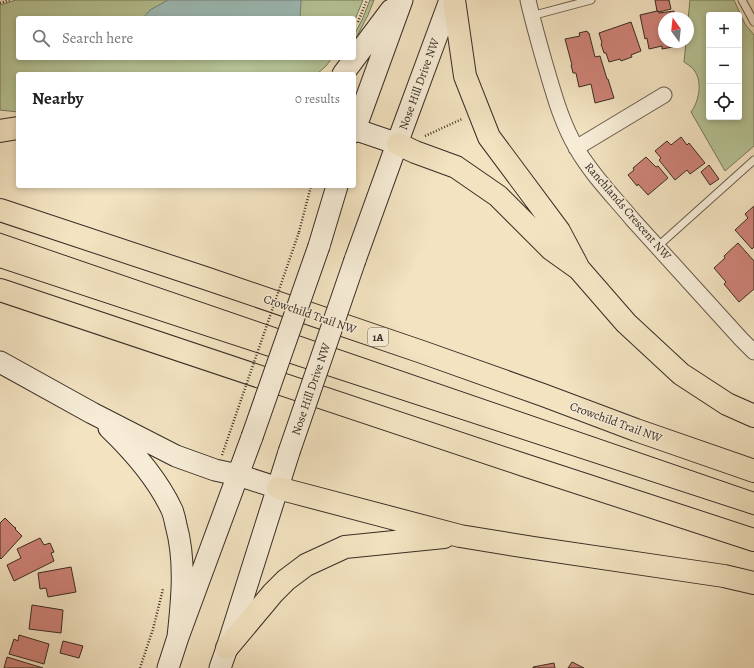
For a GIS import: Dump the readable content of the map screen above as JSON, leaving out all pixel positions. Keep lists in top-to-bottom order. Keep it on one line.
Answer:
{"streets":{"highway":["Crowchild Trail NW","1A"],"main road":["Nose Hill Drive NW"],"street":["Ranchlands Crescent NW"]},"north":"top","page":{"map_buttons":["+","−"],"search":"Search here","heading":["Nearby","0 results"]}}
